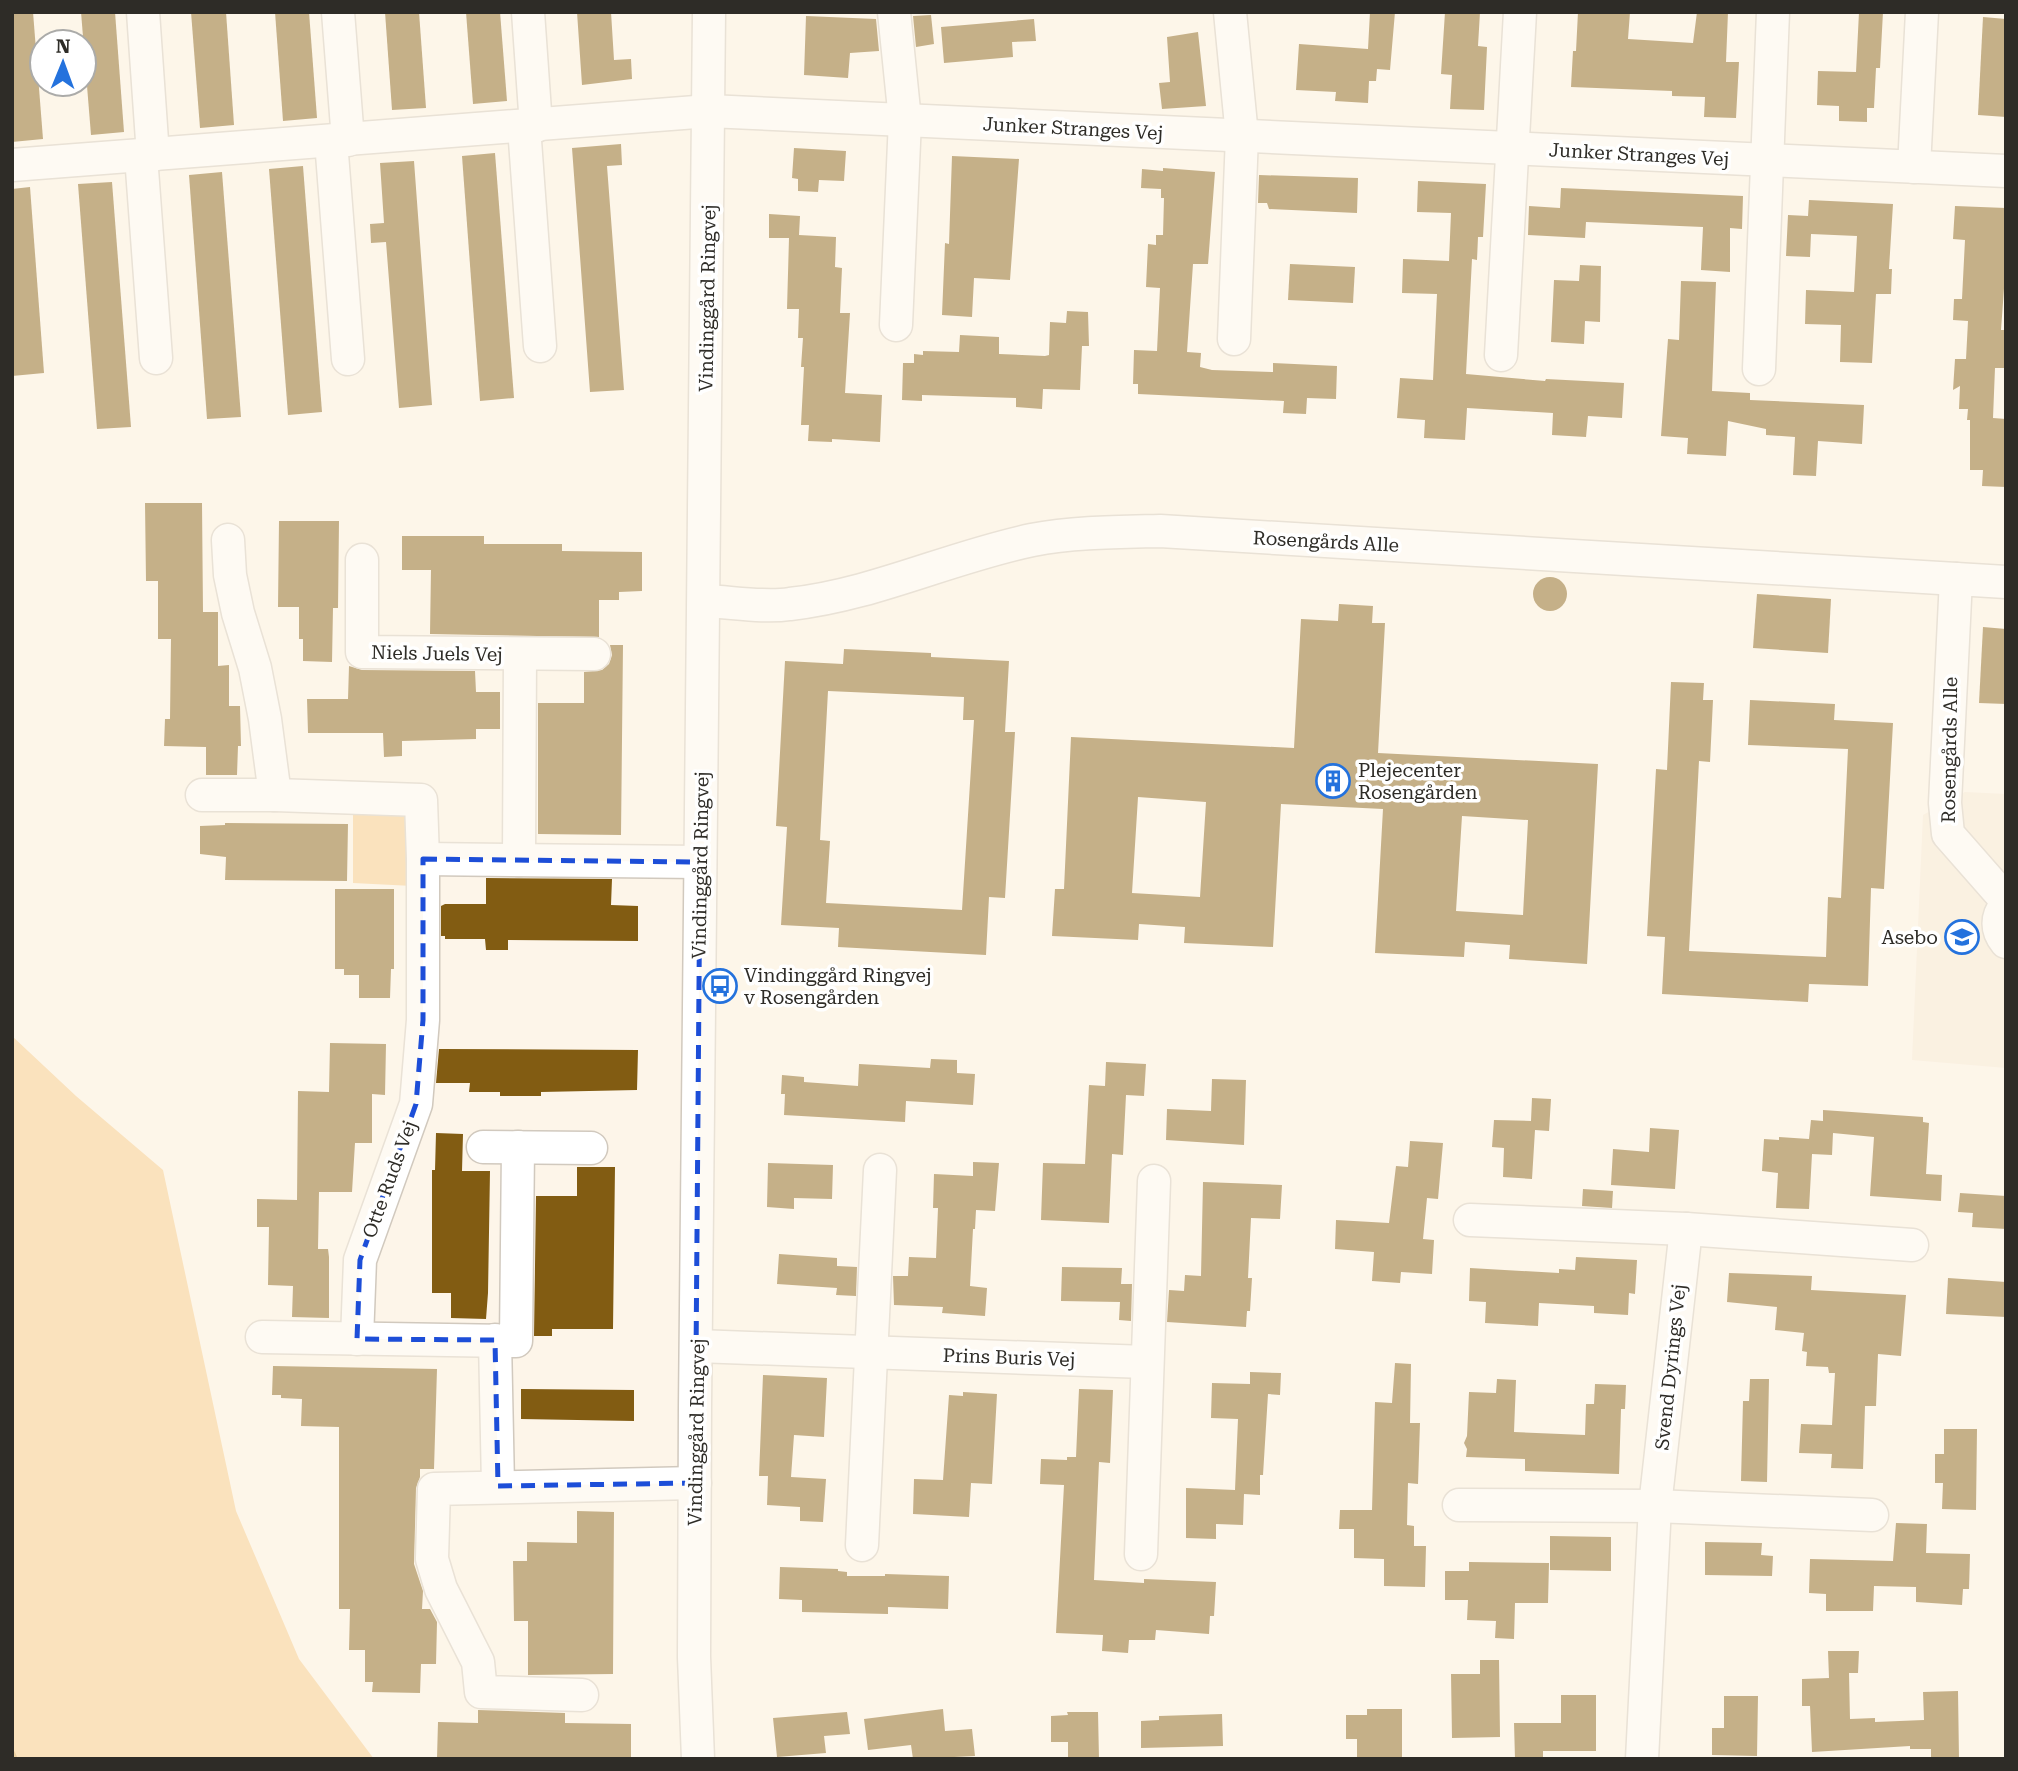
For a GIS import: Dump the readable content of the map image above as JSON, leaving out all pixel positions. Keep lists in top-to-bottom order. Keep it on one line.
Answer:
{"streets":{"street":["Junker Stranges Vej","Vindinggård Ringvej","Rosengårds Alle","Niels Juels Vej","Otte Ruds Vej","Prins Buris Vej","Svend Dyrings Vej"]},"crossings":[["Junker Stranges Vej","Vindinggård Ringvej"],["Vindinggård Ringvej","Rosengårds Alle"],["Vindinggård Ringvej","Prins Buris Vej"]],"places":{"building":["Plejecenter Rosengården"],"school or university":["Asebo"],"bus stop":["Vindinggård Ringvej v Rosengården"]},"north":"top"}
